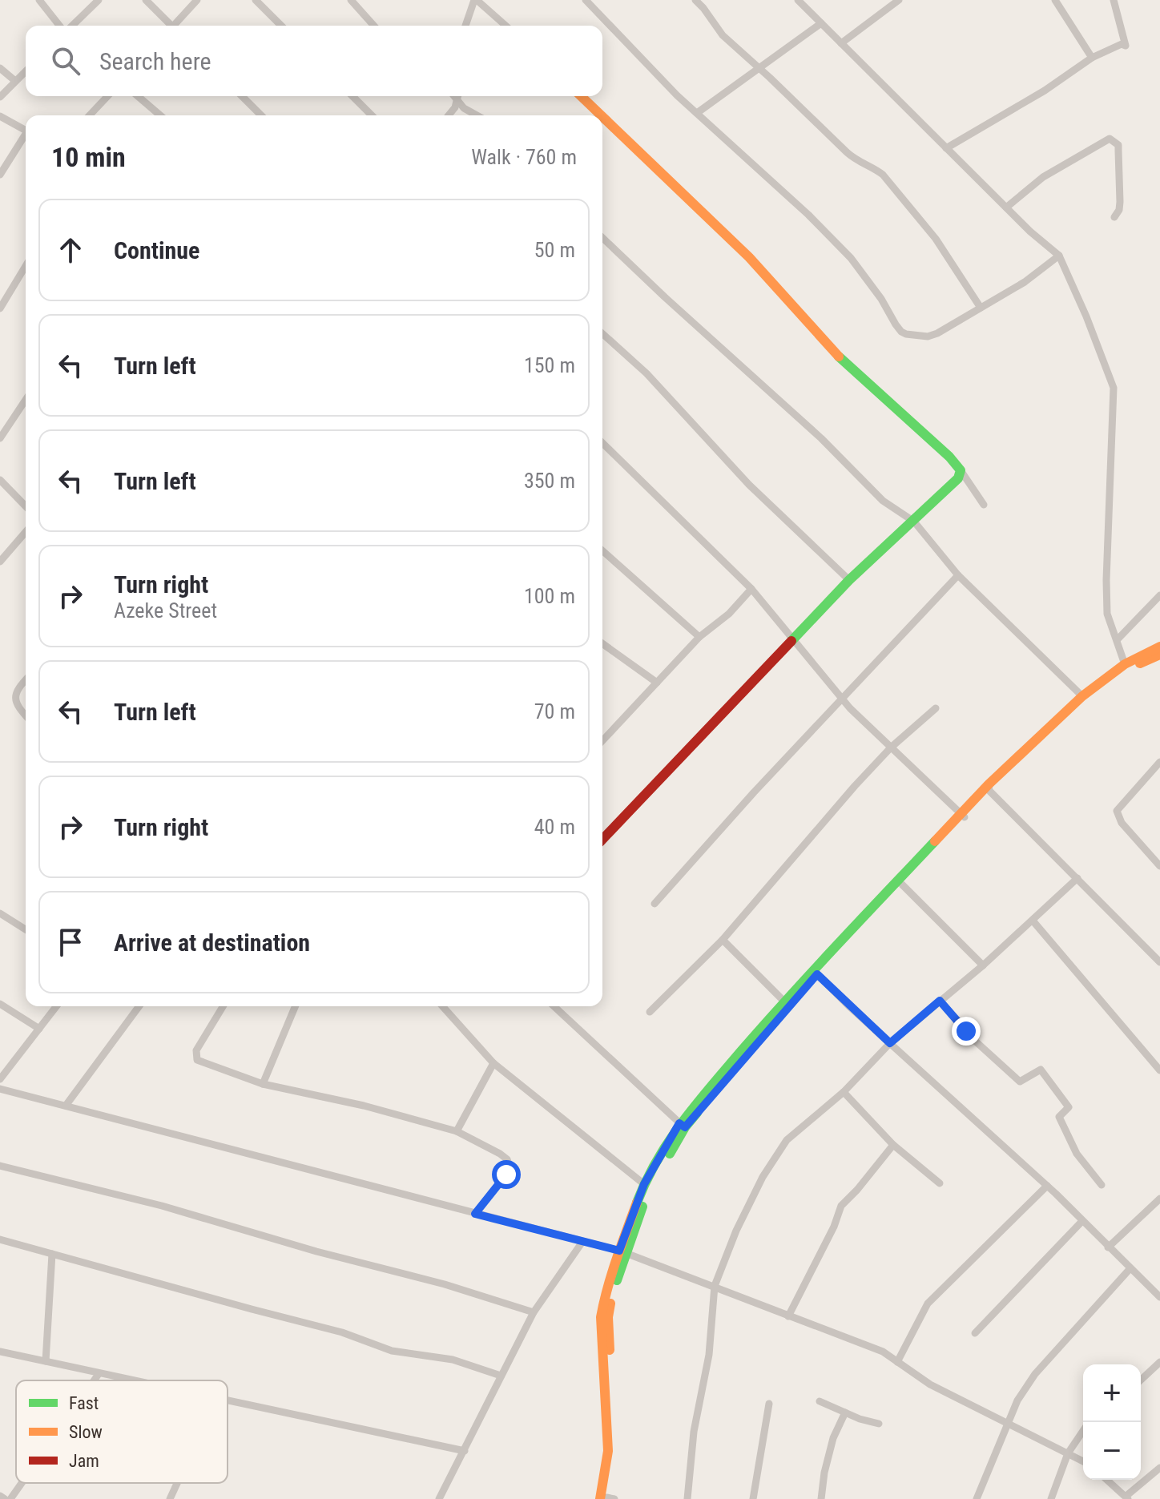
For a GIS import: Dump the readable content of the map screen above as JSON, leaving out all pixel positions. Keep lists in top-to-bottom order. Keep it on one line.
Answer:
{"legend":["Fast","Slow","Jam"],"page":{"search":"Search here","heading":["10 min","Walk · 760 m"],"list":[["Continue","50 m"],["Turn left","150 m"],["Turn left","350 m"],["Turn right","Azeke Street","100 m"],["Turn left","70 m"],["Turn right","40 m"],"Arrive at destination"],"map_buttons":["+","−"]}}
